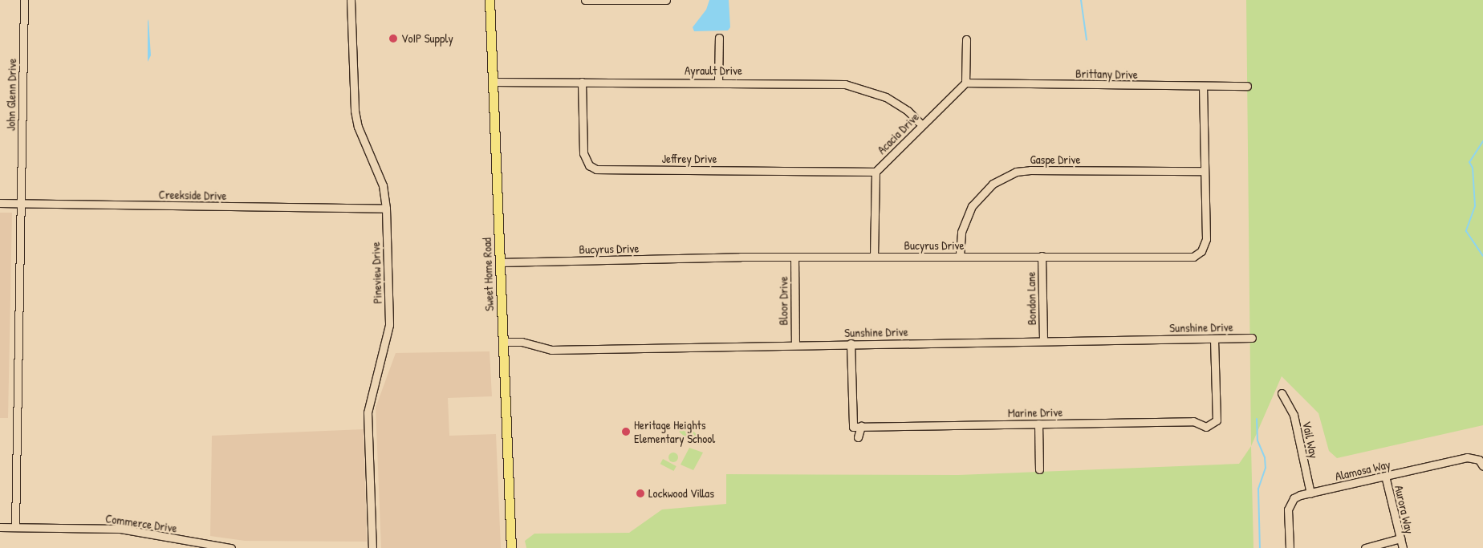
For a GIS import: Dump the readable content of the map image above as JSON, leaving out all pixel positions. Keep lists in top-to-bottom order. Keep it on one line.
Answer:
{"streets":{"main road":["Sweet Home Road"],"street":["Ayrault Drive","Brittany Drive","John Glenn Drive","Acacia Drive","Jeffrey Drive","Gaspe Drive","Creekside Drive","Bucyrus Drive","Pineview Drive","Bondon Lane","Bloor Drive","Sunshine Drive","Marine Drive","Vail Way","Alamosa Way","Aurora Way","Commerce Drive"]},"crossings":[["Ayrault Drive","Acacia Drive"],["Ayrault Drive","Jeffrey Drive"],["Ayrault Drive","Sweet Home Road"],["Brittany Drive","Acacia Drive"],["Brittany Drive","Bucyrus Drive"],["John Glenn Drive","Creekside Drive"],["John Glenn Drive","Commerce Drive"],["Acacia Drive","Jeffrey Drive"],["Acacia Drive","Bucyrus Drive"],["Gaspe Drive","Bucyrus Drive"],["Creekside Drive","Pineview Drive"],["Bucyrus Drive","Sweet Home Road"],["Bucyrus Drive","Bondon Lane"],["Bucyrus Drive","Bloor Drive"],["Sweet Home Road","Sunshine Drive"],["Bondon Lane","Sunshine Drive"],["Bloor Drive","Sunshine Drive"],["Sunshine Drive","Marine Drive"],["Vail Way","Alamosa Way"],["Alamosa Way","Aurora Way"]],"places":["VoIP Supply","Heritage Heights Elementary School","Lockwood Villas"]}
